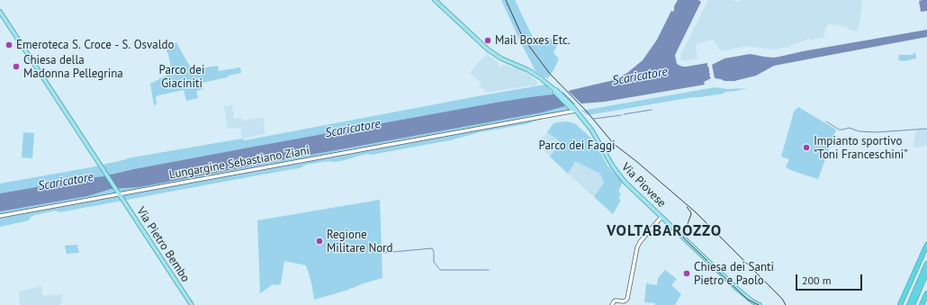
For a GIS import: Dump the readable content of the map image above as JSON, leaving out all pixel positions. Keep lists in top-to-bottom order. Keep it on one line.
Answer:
{"streets":{"main road":["Via Piovese","Via Pietro Bembo"],"street":["Lungargine Sebastiano Ziani"]},"crossings":[["Lungargine Sebastiano Ziani","Via Piovese"],["Lungargine Sebastiano Ziani","Via Pietro Bembo"]],"districts":["VOLTABAROZZO"],"water":["Scaricatore"],"parks":["Parco dei Giaciniti","Parco dei Faggi"],"places":["Mail Boxes Etc.","Emeroteca S. Croce - S. Osvaldo","Chiesa della Madonna Pellegrina","Impianto sportivo \"Toni Franceschini\"","Regione Militare Nord","Chiesa dei Santi Pietro e Paolo"],"scale_bar":"200 m"}
